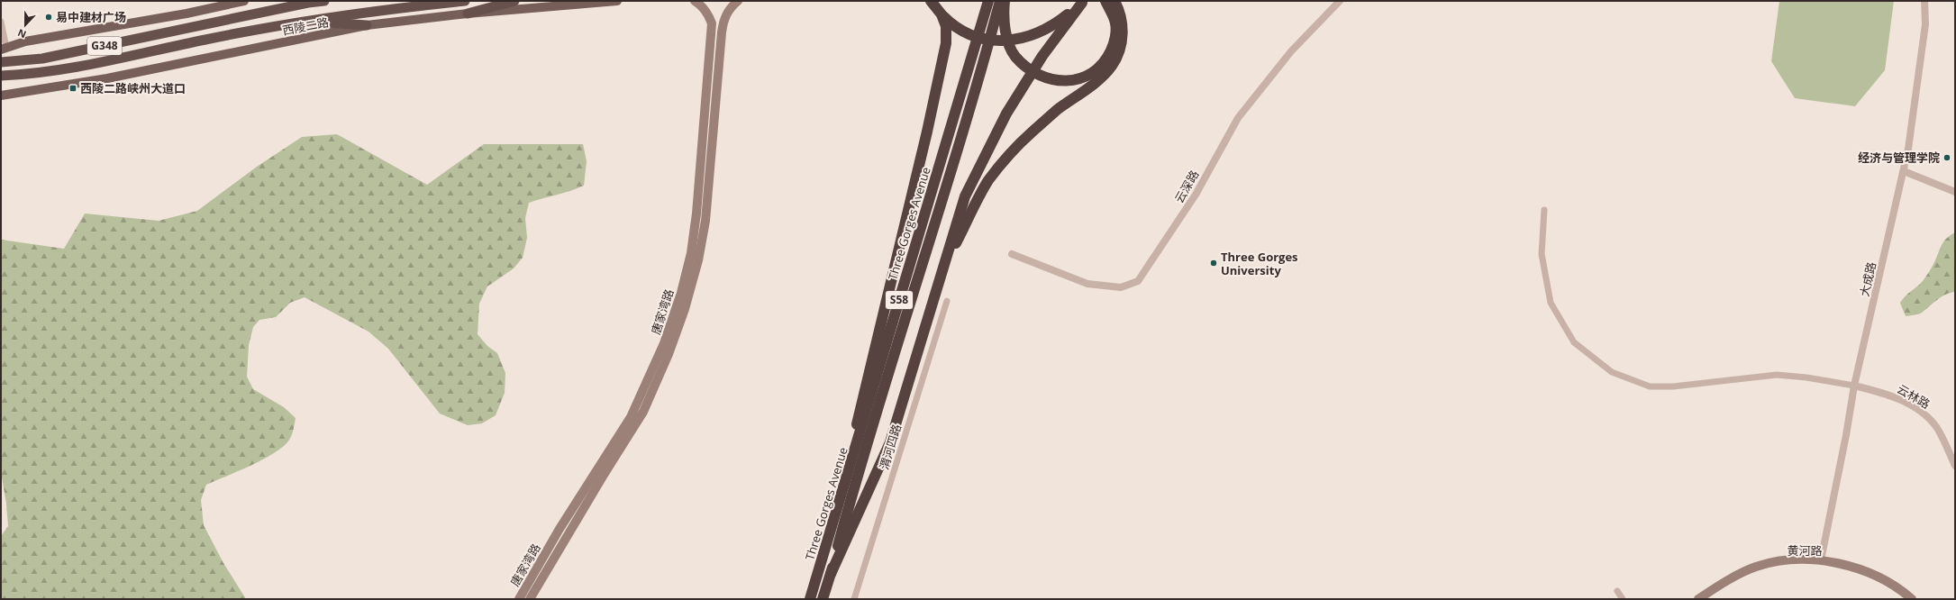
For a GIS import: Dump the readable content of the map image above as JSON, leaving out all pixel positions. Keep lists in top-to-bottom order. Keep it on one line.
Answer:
{"streets":{"highway":["G348","Three Gorges Avenue","S58"],"main road":["西陵二路","唐家湾路","黄河路"],"street":["云深路","大成路","云林路","渭河四路"]},"crossings":[["大成路","云林路"],["大成路","黄河路"]],"places":{"other":["易中建材广场","经济与管理学院","Three Gorges University"],"transit":["西陵二路峡州大道口"]},"north":"bottom"}
